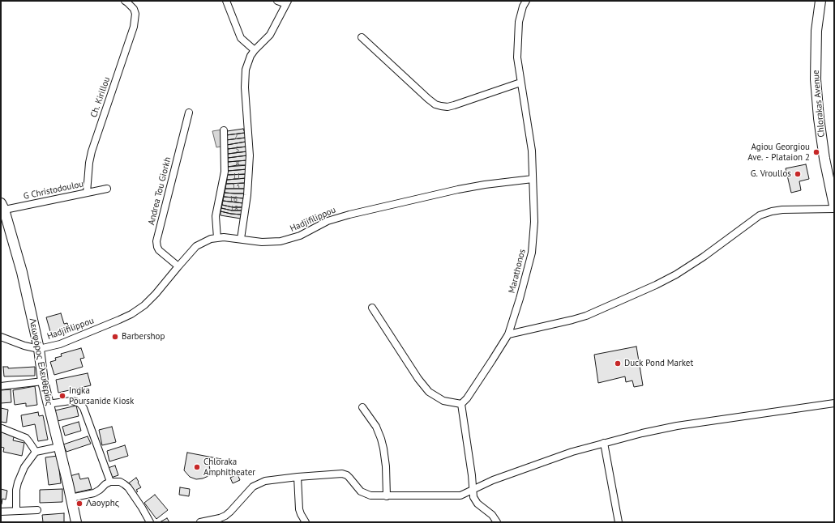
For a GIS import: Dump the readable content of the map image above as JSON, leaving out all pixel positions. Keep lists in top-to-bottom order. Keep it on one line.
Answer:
{"streets":{"main road":["Chlorakas Avenue","Λεωφόρος Ελευθερίας"],"street":["Ch. Kirillou","G Christodoulou","Andrea Tou Giorkh","Hadjifilippou","Marathonos"]},"crossings":[["Ch. Kirillou","G Christodoulou"],["G Christodoulou","Λεωφόρος Ελευθερίας"],["Andrea Tou Giorkh","Hadjifilippou"],["Hadjifilippou","Marathonos"],["Hadjifilippou","Λεωφόρος Ελευθερίας"]],"places":["Agiou Georgiou Ave. - Plataion 2","G. Vroullos","Barbershop","Duck Pond Market","Ingka Poursanide Kiosk","Chloraka Amphitheater","Λaoyphς"],"house_numbers":["2","5","8","11","13","16","18"]}
